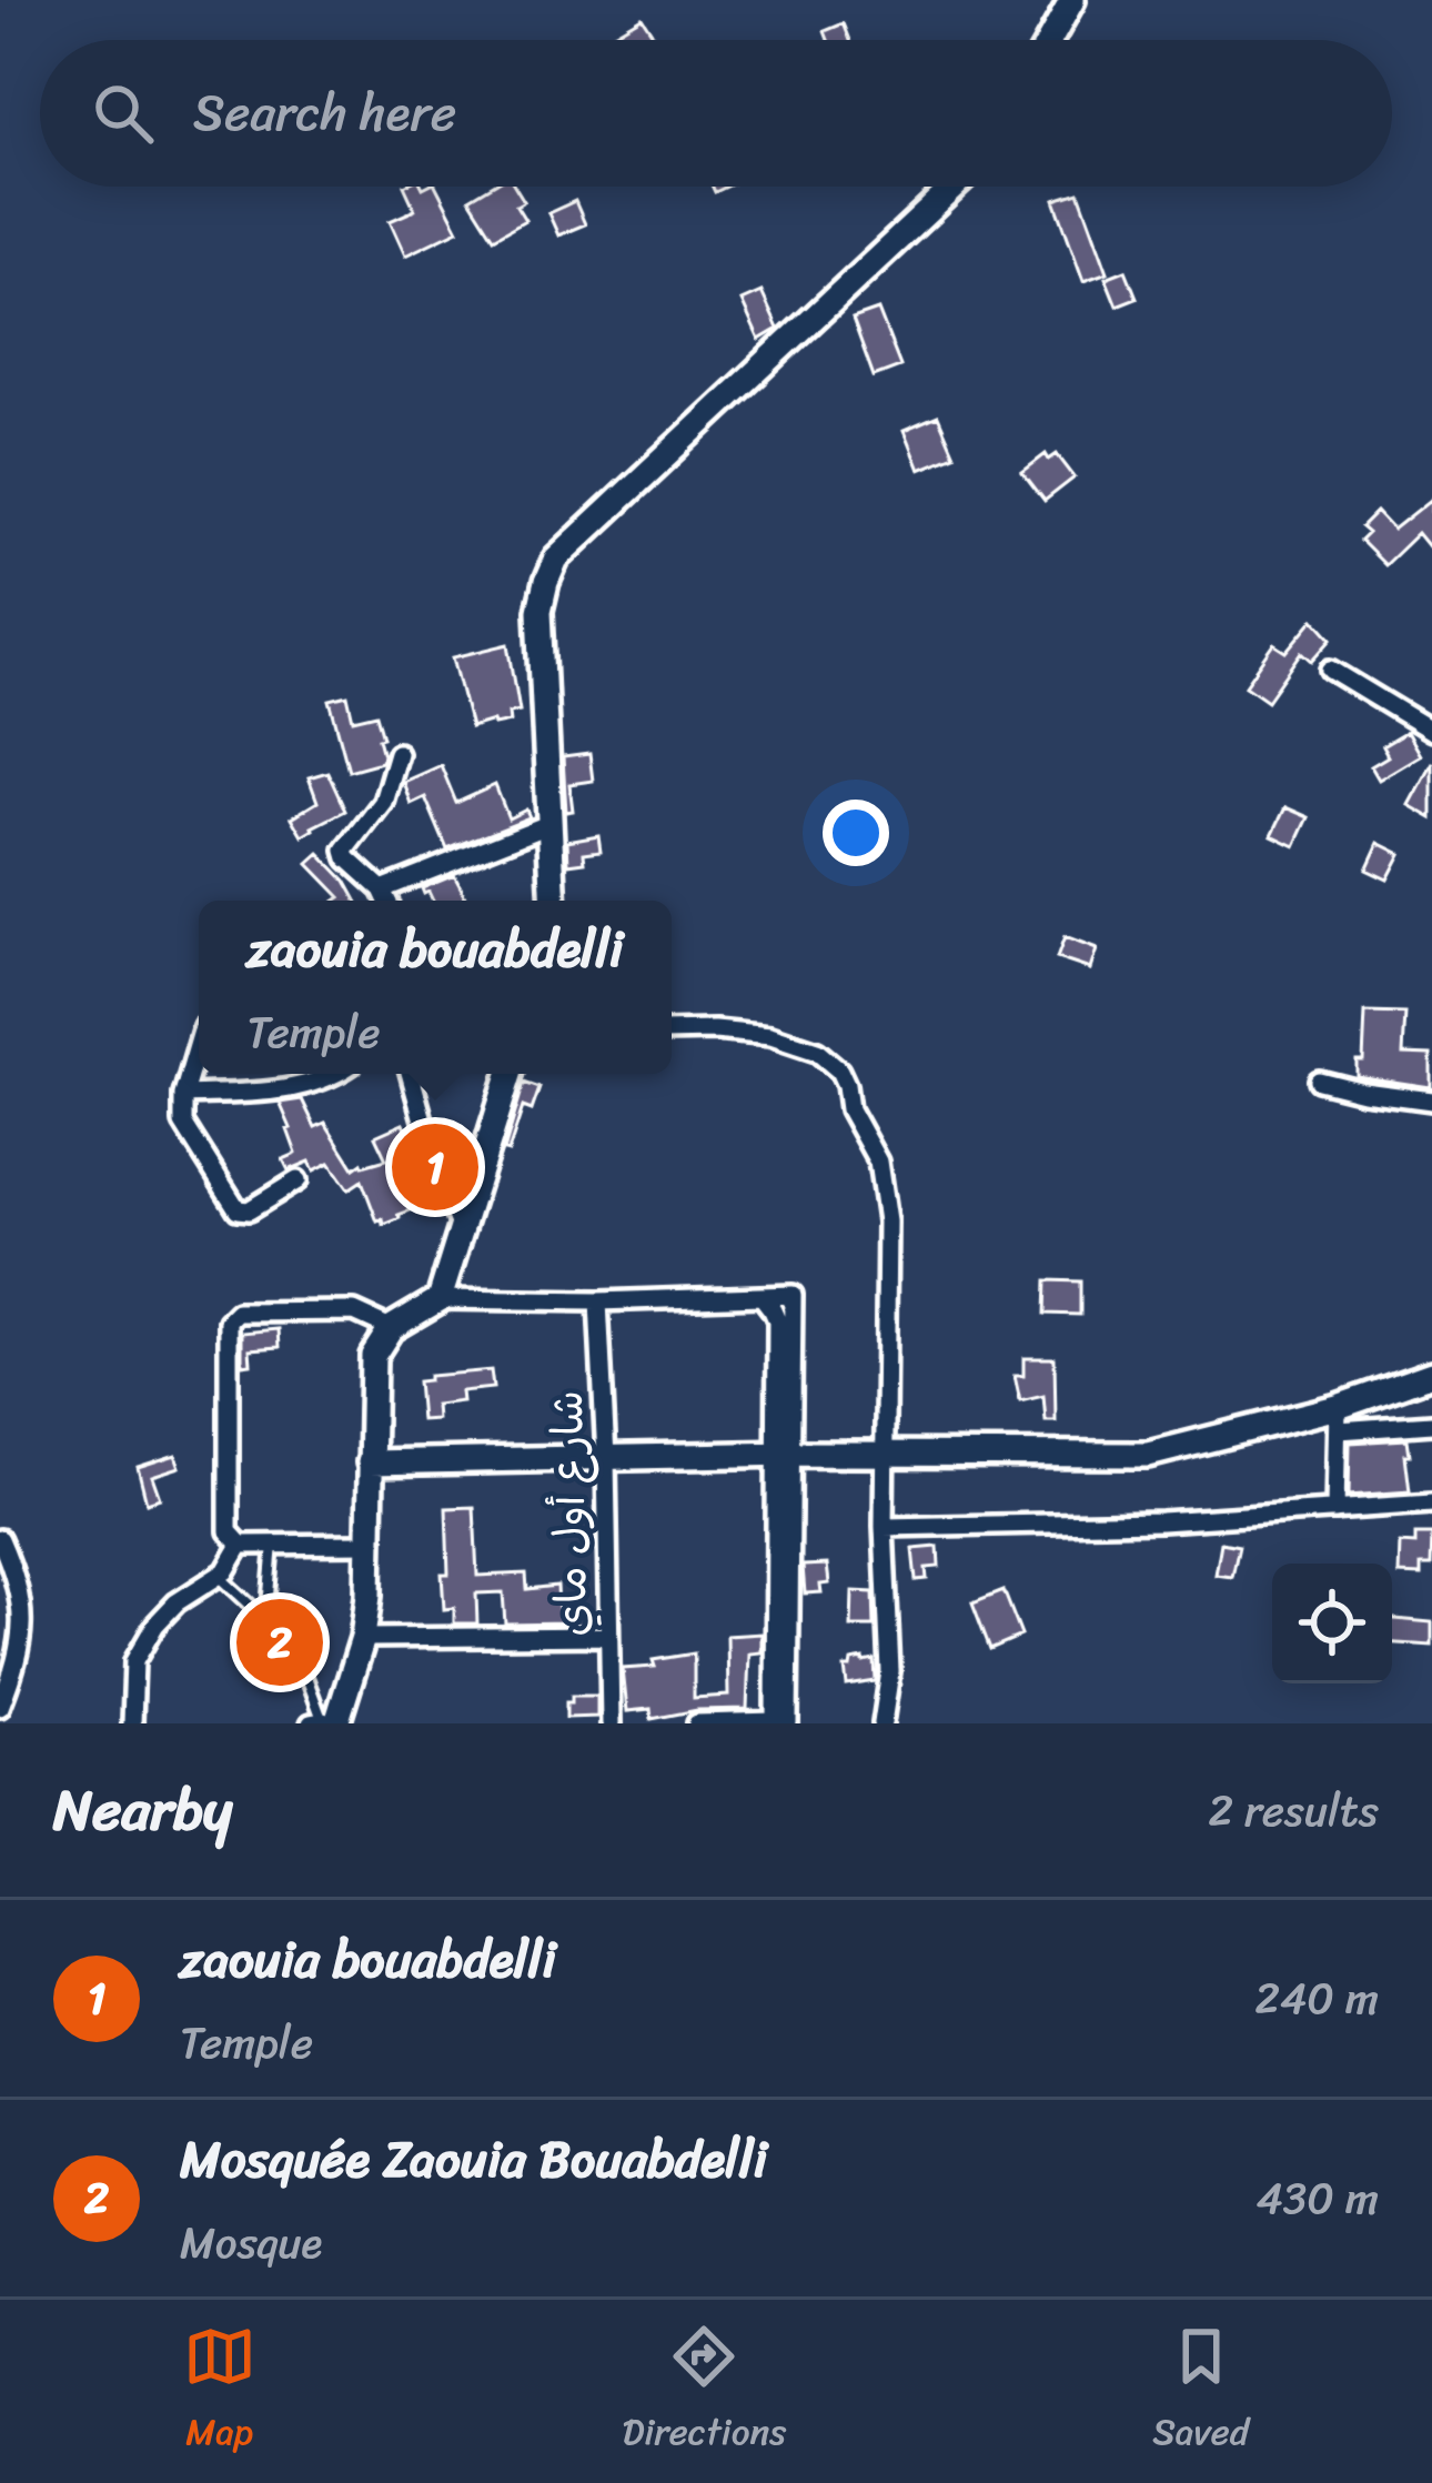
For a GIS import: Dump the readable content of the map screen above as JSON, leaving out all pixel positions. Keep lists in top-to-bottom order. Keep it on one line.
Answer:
{"streets":{"street":["شارع أول ماي"]},"page":{"search":"Search here","popup":["zaouia bouabdelli","Temple"],"pins":["1","2"],"heading":["Nearby","2 results"],"list":[{"mark":"1","name":"zaouia bouabdelli","note":"Temple","value":"240 m"},{"mark":"2","name":"Mosquée Zaouia Bouabdelli","note":"Mosque","value":"430 m"}],"nav":["Map","Directions","Saved"]}}
